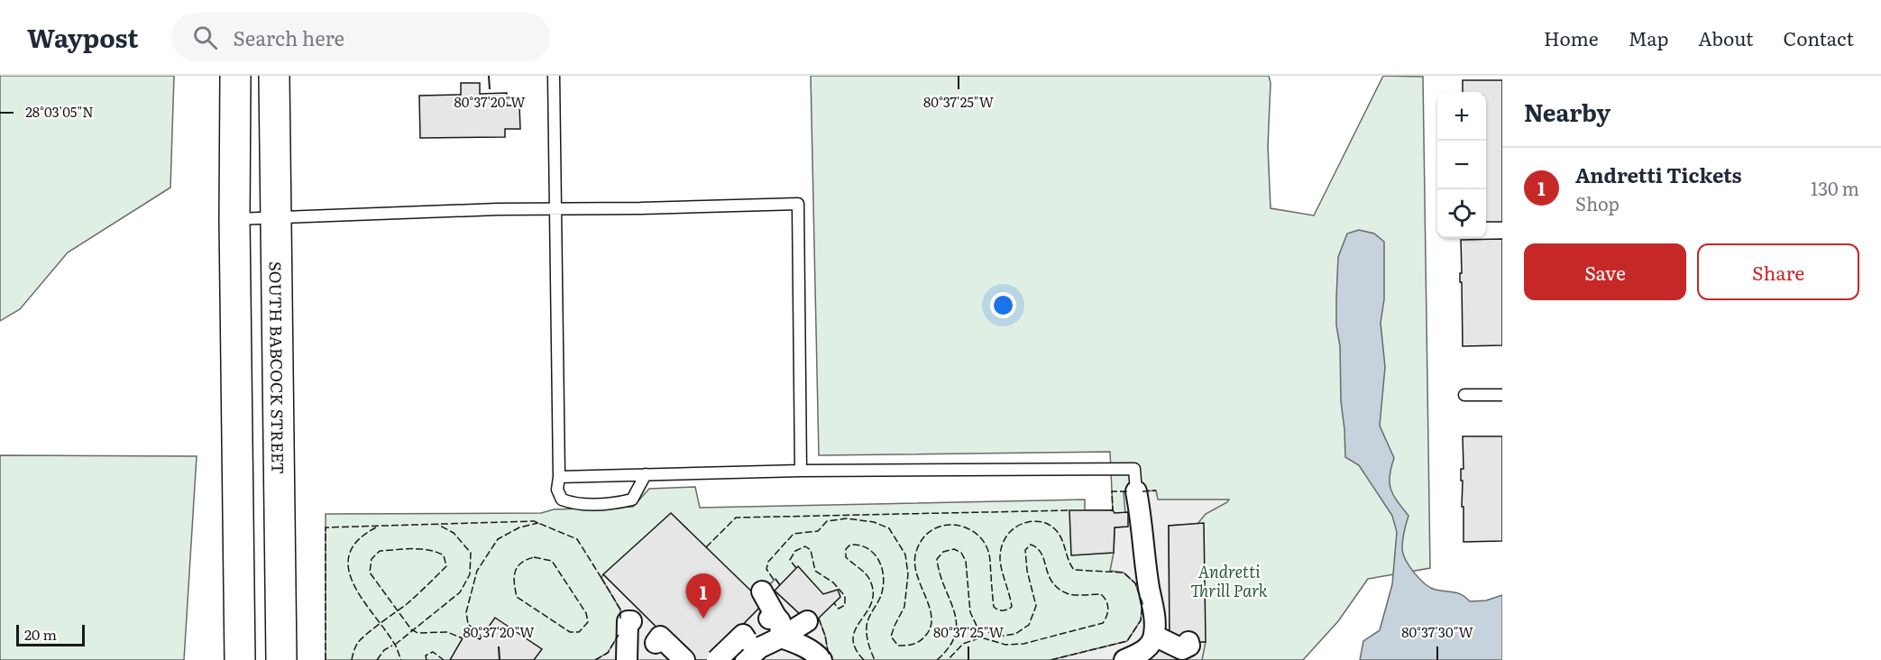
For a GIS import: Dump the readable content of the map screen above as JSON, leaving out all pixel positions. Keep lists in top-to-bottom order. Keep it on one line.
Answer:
{"streets":{"main road":["SOUTH BABCOCK STREET"]},"parks":["Andretti Thrill Park"],"scale_bar":"20 m","page":{"header":"Waypost","search":"Search here","nav":["Home","Map","About","Contact"],"heading":"Nearby","map_buttons":["+","−"],"list":[{"mark":"1","name":"Andretti Tickets","note":"Shop","value":"130 m"}],"buttons":["Save","Share"],"pins":"1","scale":"20 m"},"coordinates":["80°37'20\"W","80°37'25\"W","28°03'05\"N","80°37'30\"W"]}
